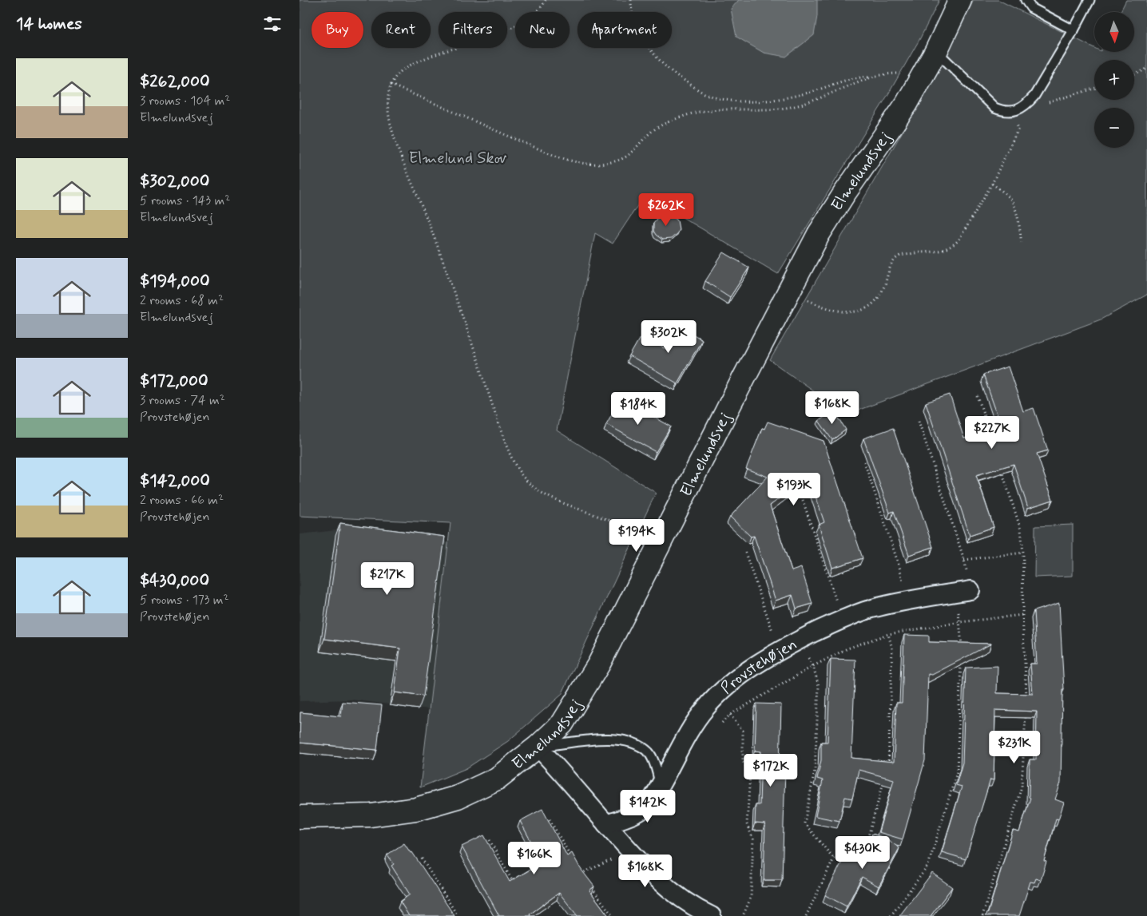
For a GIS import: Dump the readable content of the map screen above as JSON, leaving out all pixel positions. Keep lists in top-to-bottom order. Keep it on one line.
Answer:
{"streets":{"street":["Elmelundsvej","Provstehøjen"]},"parks":["Elmelund Skov"],"north":"bottom","page":{"heading":"14 homes","map_buttons":["+","−"],"chip":["Buy","Rent","Filters","New","Apartment"],"list":[{"name":"$262,000","note":"3 rooms · 104 m² · Elmelundsvej"},{"name":"$302,000","note":"5 rooms · 143 m² · Elmelundsvej"},{"name":"$194,000","note":"2 rooms · 68 m² · Elmelundsvej"},{"name":"$172,000","note":"3 rooms · 74 m² · Provstehøjen"},{"name":"$142,000","note":"2 rooms · 66 m² · Provstehøjen"},{"name":"$430,000","note":"5 rooms · 173 m² · Provstehøjen"}],"price":["$262K","$302K","$168K","$184K","$227K","$193K","$194K","$217K","$231K","$172K","$142K","$430K","$166K","$168K"]}}
